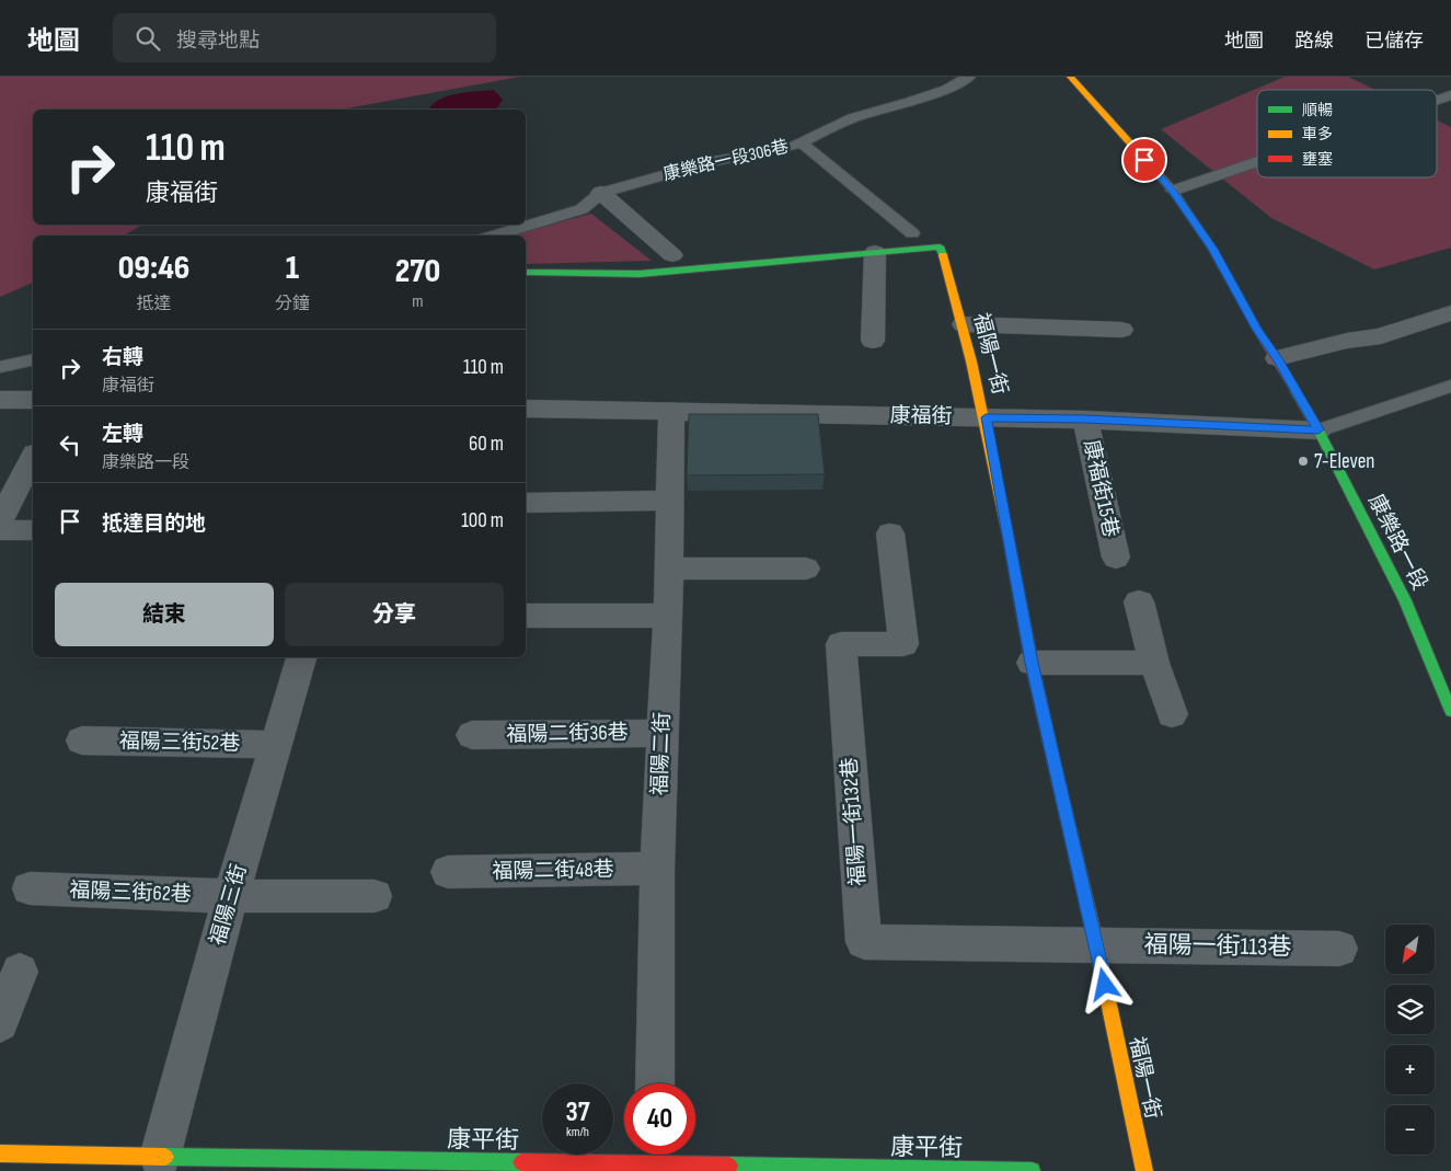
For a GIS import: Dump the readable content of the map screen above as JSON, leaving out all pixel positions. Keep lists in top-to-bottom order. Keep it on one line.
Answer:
{"streets":{"street":["福陽一街","康福街","康福街15巷","康樂路一段","福陽二街36巷","福陽三街52巷","福陽二街","福陽一街132巷","福陽二街48巷","福陽三街62巷","福陽三街","福陽一街113巷","康平街"],"lane":["康樂路一段306巷"]},"crossings":[["福陽一街","康福街"],["福陽一街","福陽一街132巷"],["福陽一街","福陽一街113巷"],["康福街","康福街15巷"],["康福街","康樂路一段"],["康福街","福陽二街"],["福陽二街36巷","福陽二街"],["福陽三街52巷","福陽三街"],["福陽二街","福陽二街48巷"],["福陽一街132巷","福陽一街113巷"],["福陽三街62巷","福陽三街"],["福陽三街","康平街"]],"places":["7-Eleven"],"legend":["順暢","車多","壅塞"],"north":"bottom left","page":{"header":"地圖","search":"搜尋地點","nav":["地圖","路線","已儲存"],"turn":["110 m","康福街"],"eta":["09:46","抵達","1","分鐘","270","m"],"list":[{"name":"右轉","note":"康福街","value":"110 m"},{"name":"左轉","note":"康樂路一段","value":"60 m"},{"name":"抵達目的地","value":"100 m"}],"buttons":["結束","分享"],"map_buttons":["+","−"],"speed":"37 km/h","limit":"40"}}
